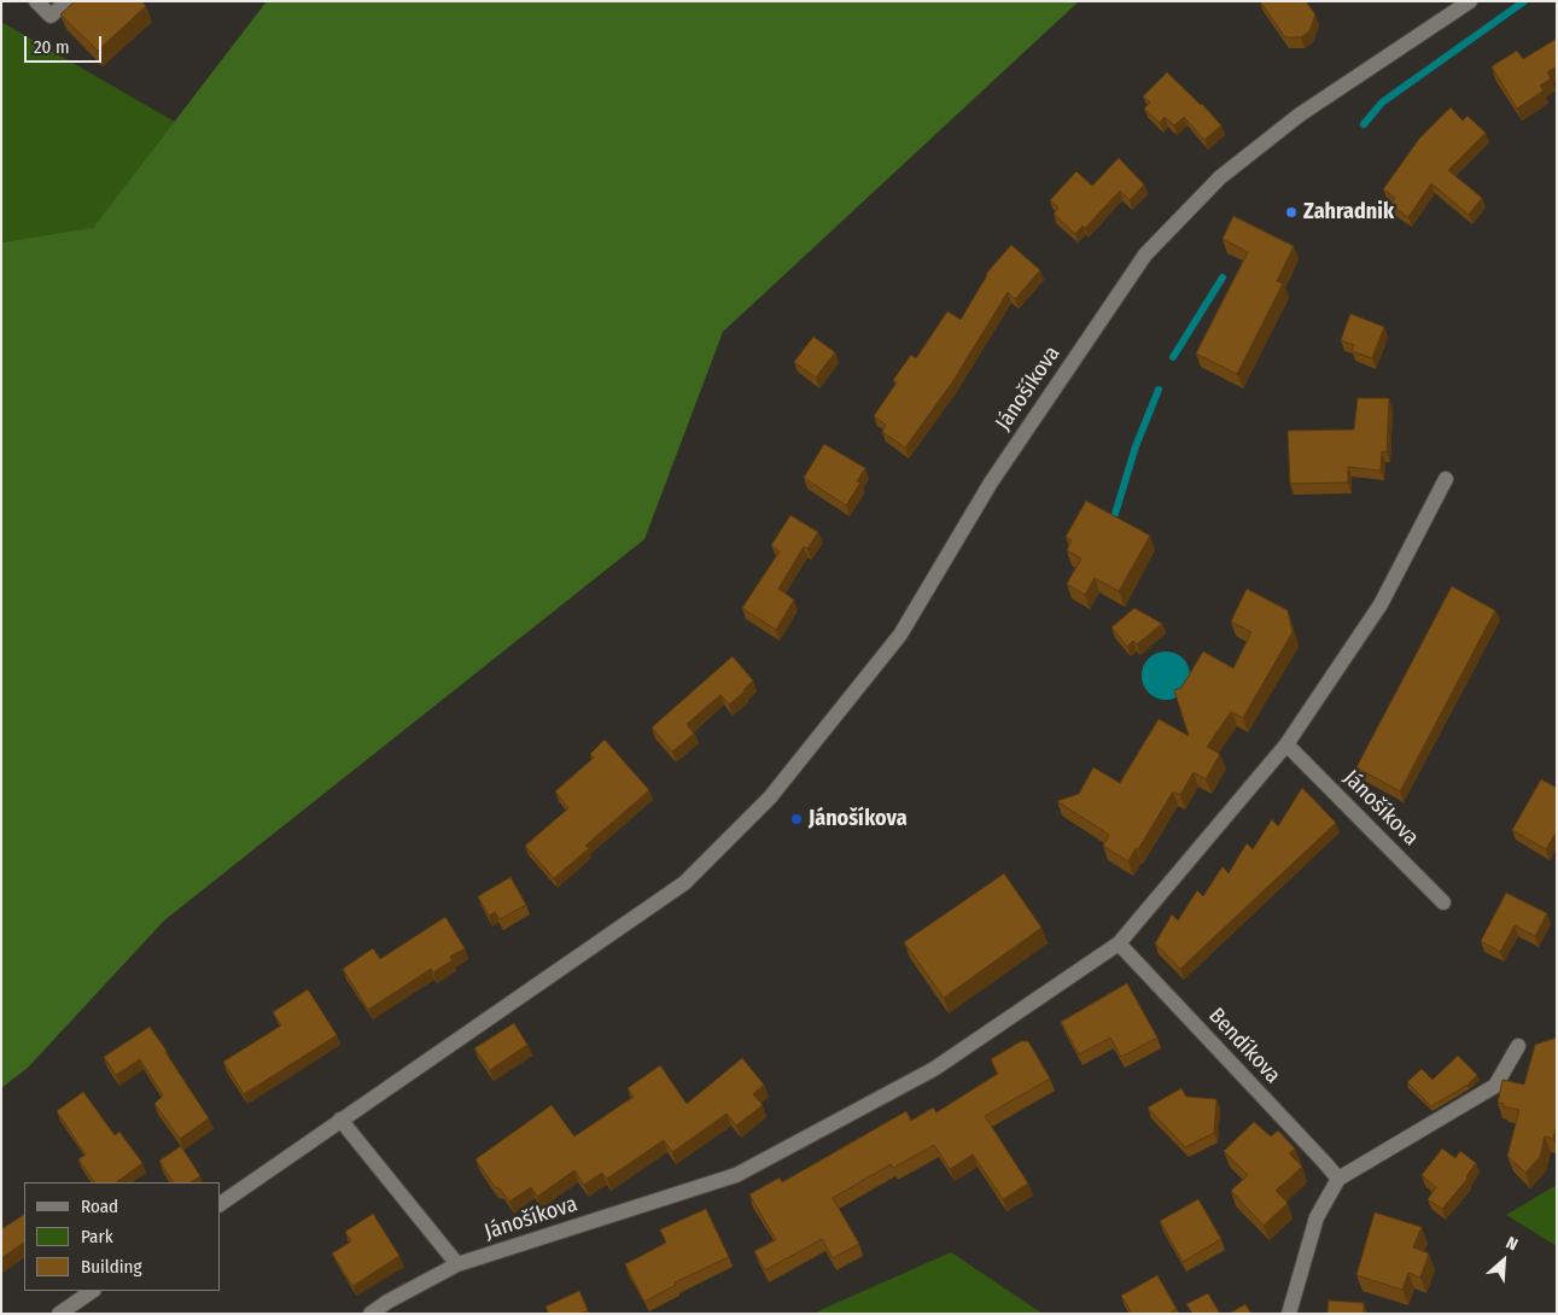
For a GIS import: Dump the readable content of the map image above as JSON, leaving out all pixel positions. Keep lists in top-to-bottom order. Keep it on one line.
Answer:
{"streets":{"street":["Jánošíkova","Bendíkova"]},"crossings":[["Jánošíkova","Bendíkova"]],"places":["Zahradnik","Jánošíkova"],"legend":["Road","Park","Building"],"scale_bar":"20 m","north":"top right"}
